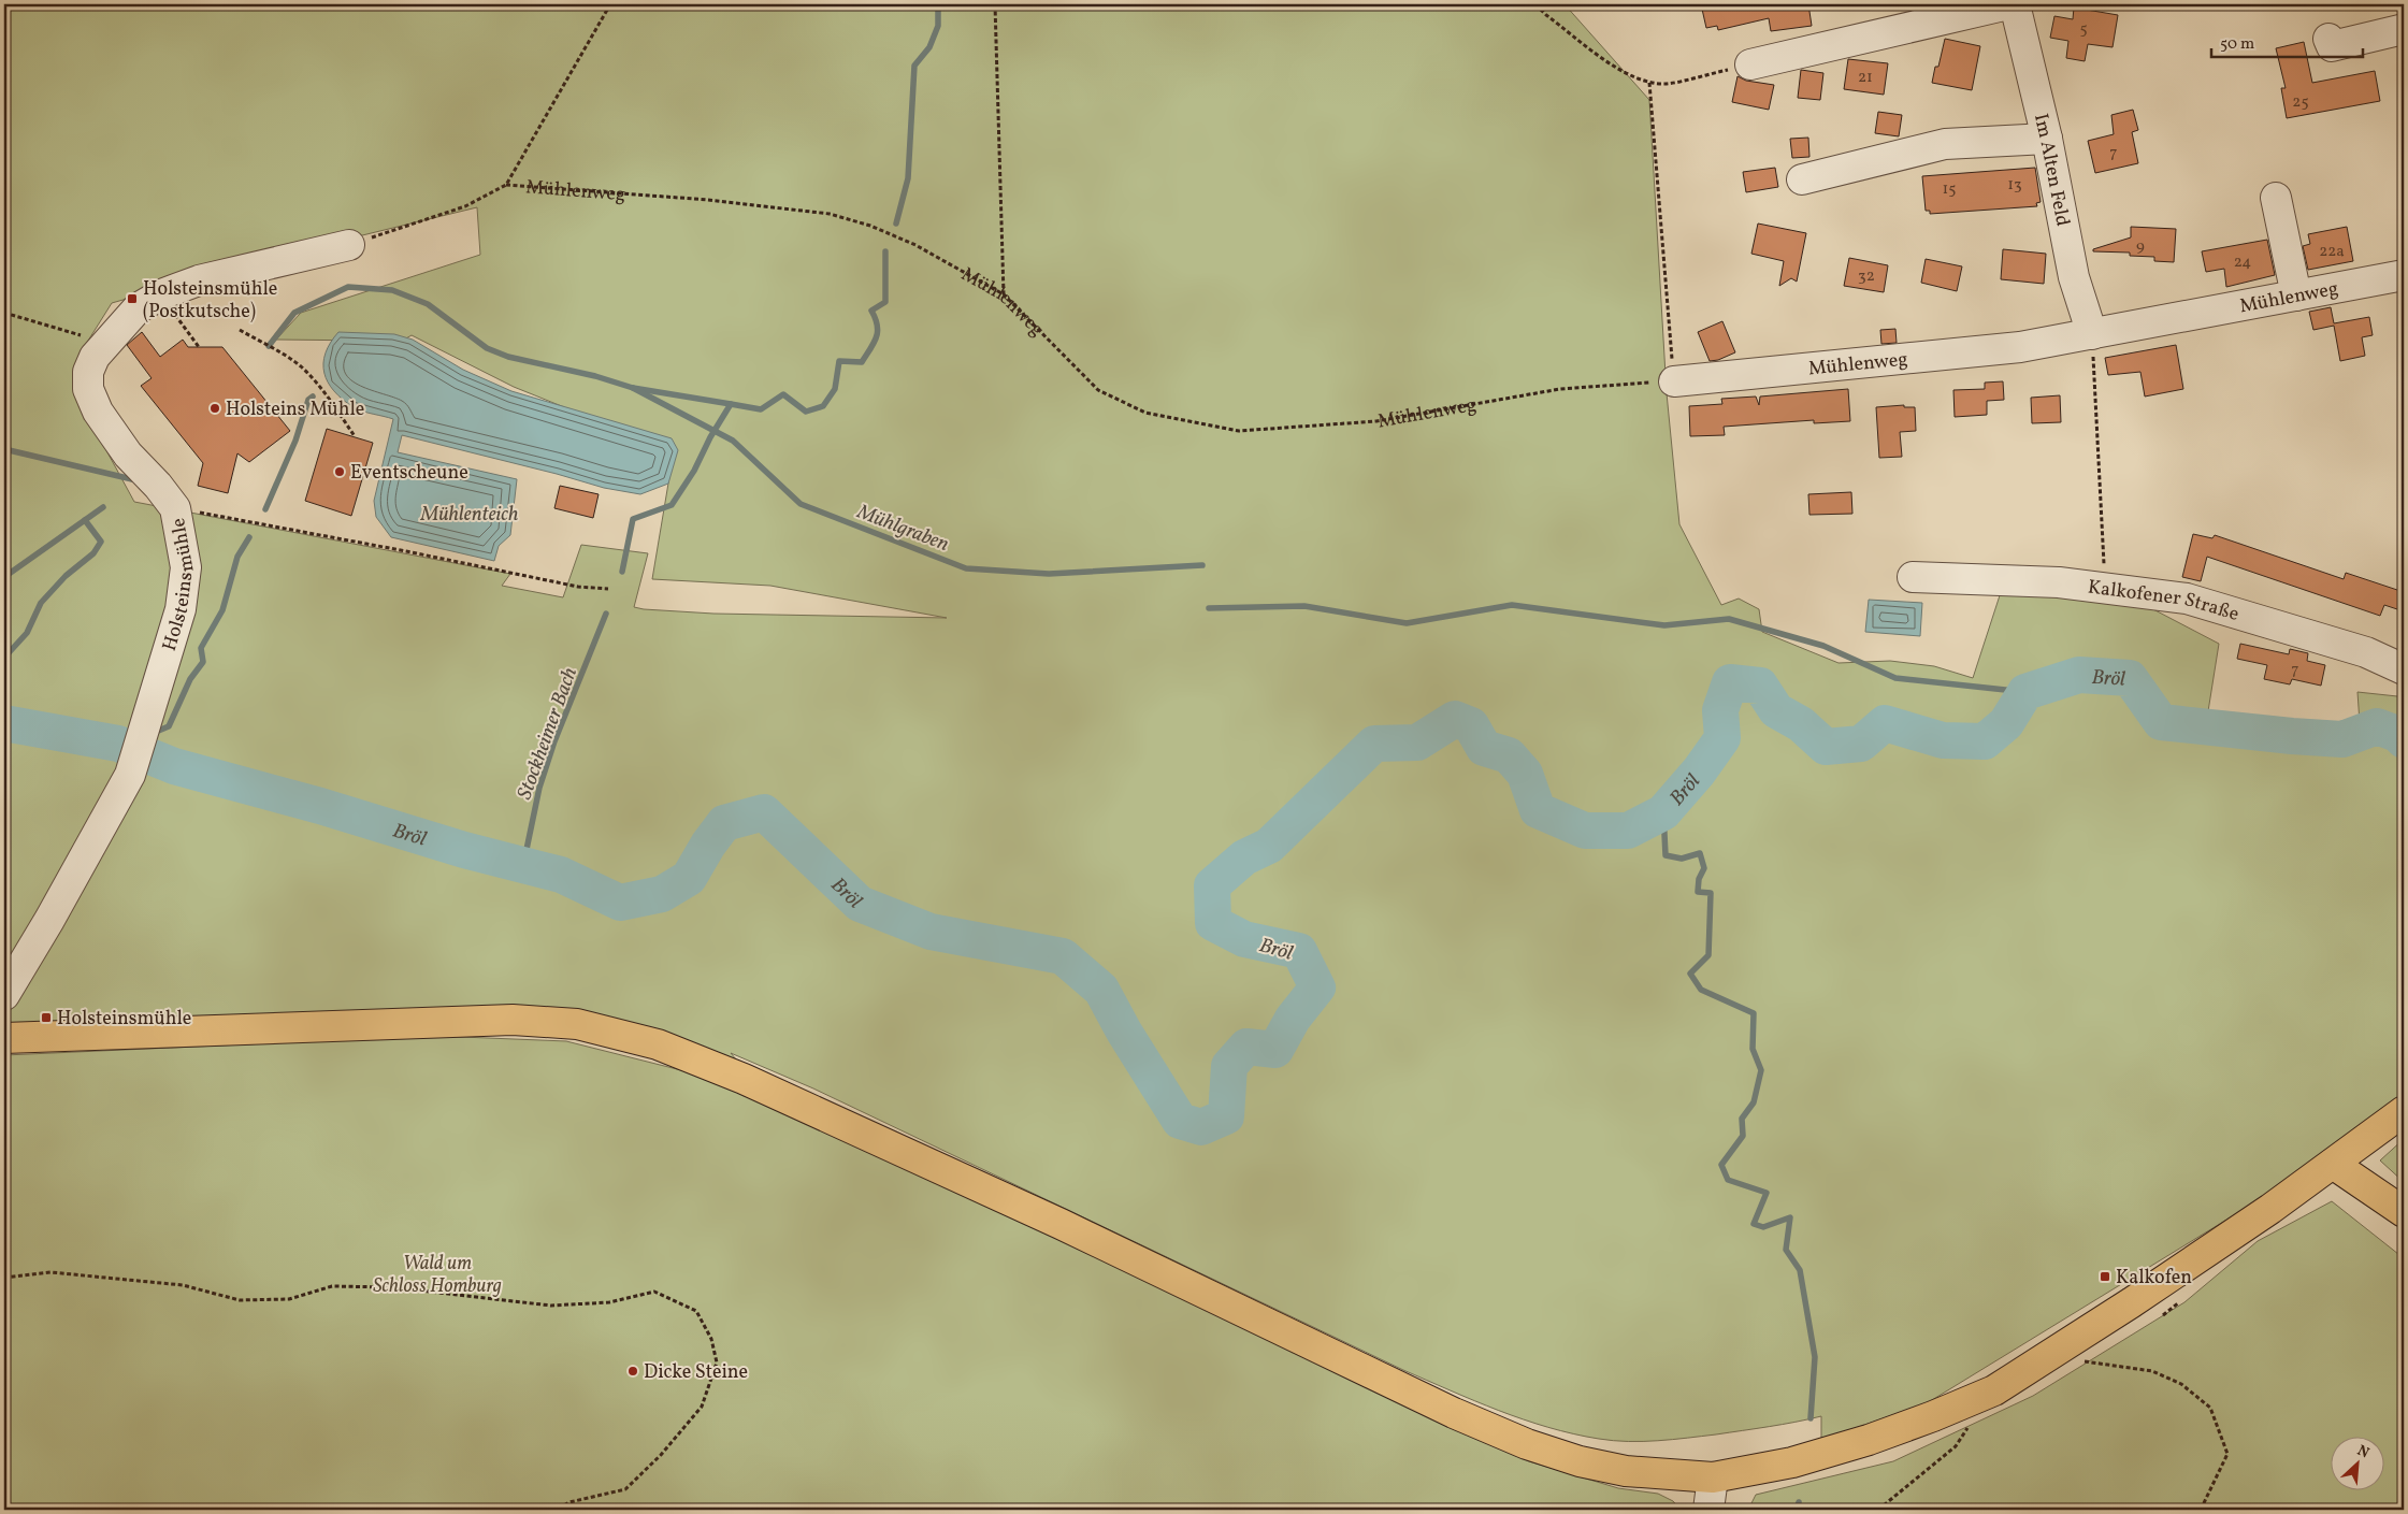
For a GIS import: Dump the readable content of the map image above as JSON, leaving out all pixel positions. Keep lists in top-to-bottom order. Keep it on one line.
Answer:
{"streets":{"street":["Im Alten Feld","Mühlenweg","Holsteinsmühle","Kalkofener Straße"]},"crossings":[["Im Alten Feld","Mühlenweg"]],"water":["Mühlenteich","Mühlgraben","Bröl","Stockheimer Bach"],"parks":["Wald um Schloss Homburg"],"places":{"transit":["Holsteinsmühle (Postkutsche)","Holsteinsmühle","Kalkofen"],"other":["Holsteins Mühle","Eventscheune","Dicke Steine"]},"house_numbers":["5","21","25","7","13","15","9","22a","24","32","7"],"scale_bar":"50 m","north":"top right"}
